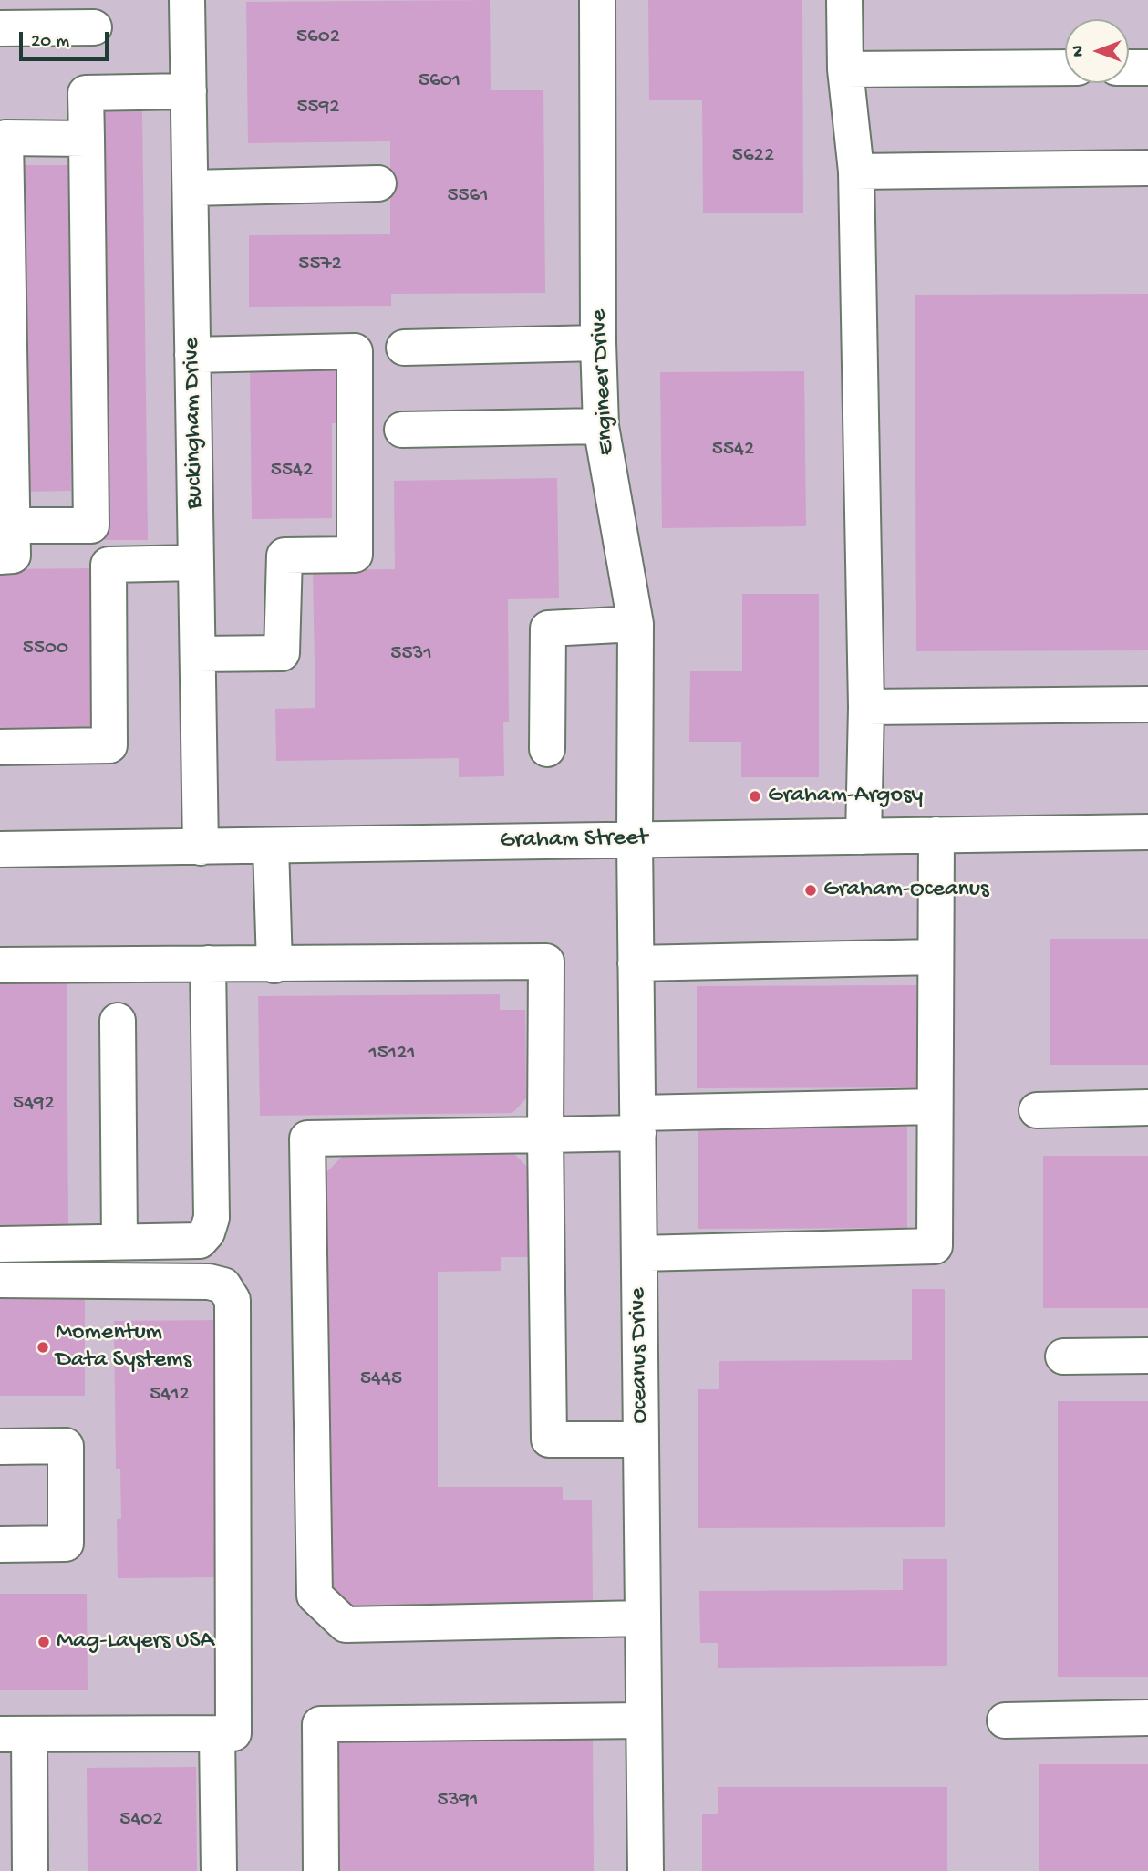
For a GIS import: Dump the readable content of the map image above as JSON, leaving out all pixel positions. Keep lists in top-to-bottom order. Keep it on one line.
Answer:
{"streets":{"street":["Engineer Drive","Buckingham Drive","Graham Street","Oceanus Drive"]},"crossings":[["Engineer Drive","Graham Street"],["Engineer Drive","Oceanus Drive"],["Buckingham Drive","Graham Street"],["Graham Street","Oceanus Drive"]],"places":["Graham-Argosy","Graham-Oceanus","Momentum Data Systems","Mag-Layers USA"],"house_numbers":["5602","5601","5592","5622","5561","5572","5542","5542","5500","5531","15121","5492","5445","5412","5391","5402"],"scale_bar":"20 m","north":"left"}
